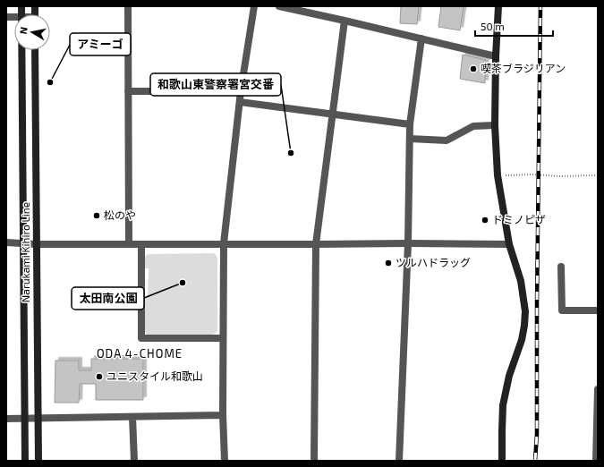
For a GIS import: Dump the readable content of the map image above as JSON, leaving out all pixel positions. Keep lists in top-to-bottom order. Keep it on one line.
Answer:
{"streets":{"main road":["Narukami Kihiro Line"]},"districts":["ODA 4-CHOME"],"places":["喫茶ブラジリアン","アミーゴ","和歌山東警察署宮交番","松のや","ドミノピザ","ツルハドラッグ","太田南公園","ユニスタイル和歌山"],"scale_bar":"50 m","north":"left"}
